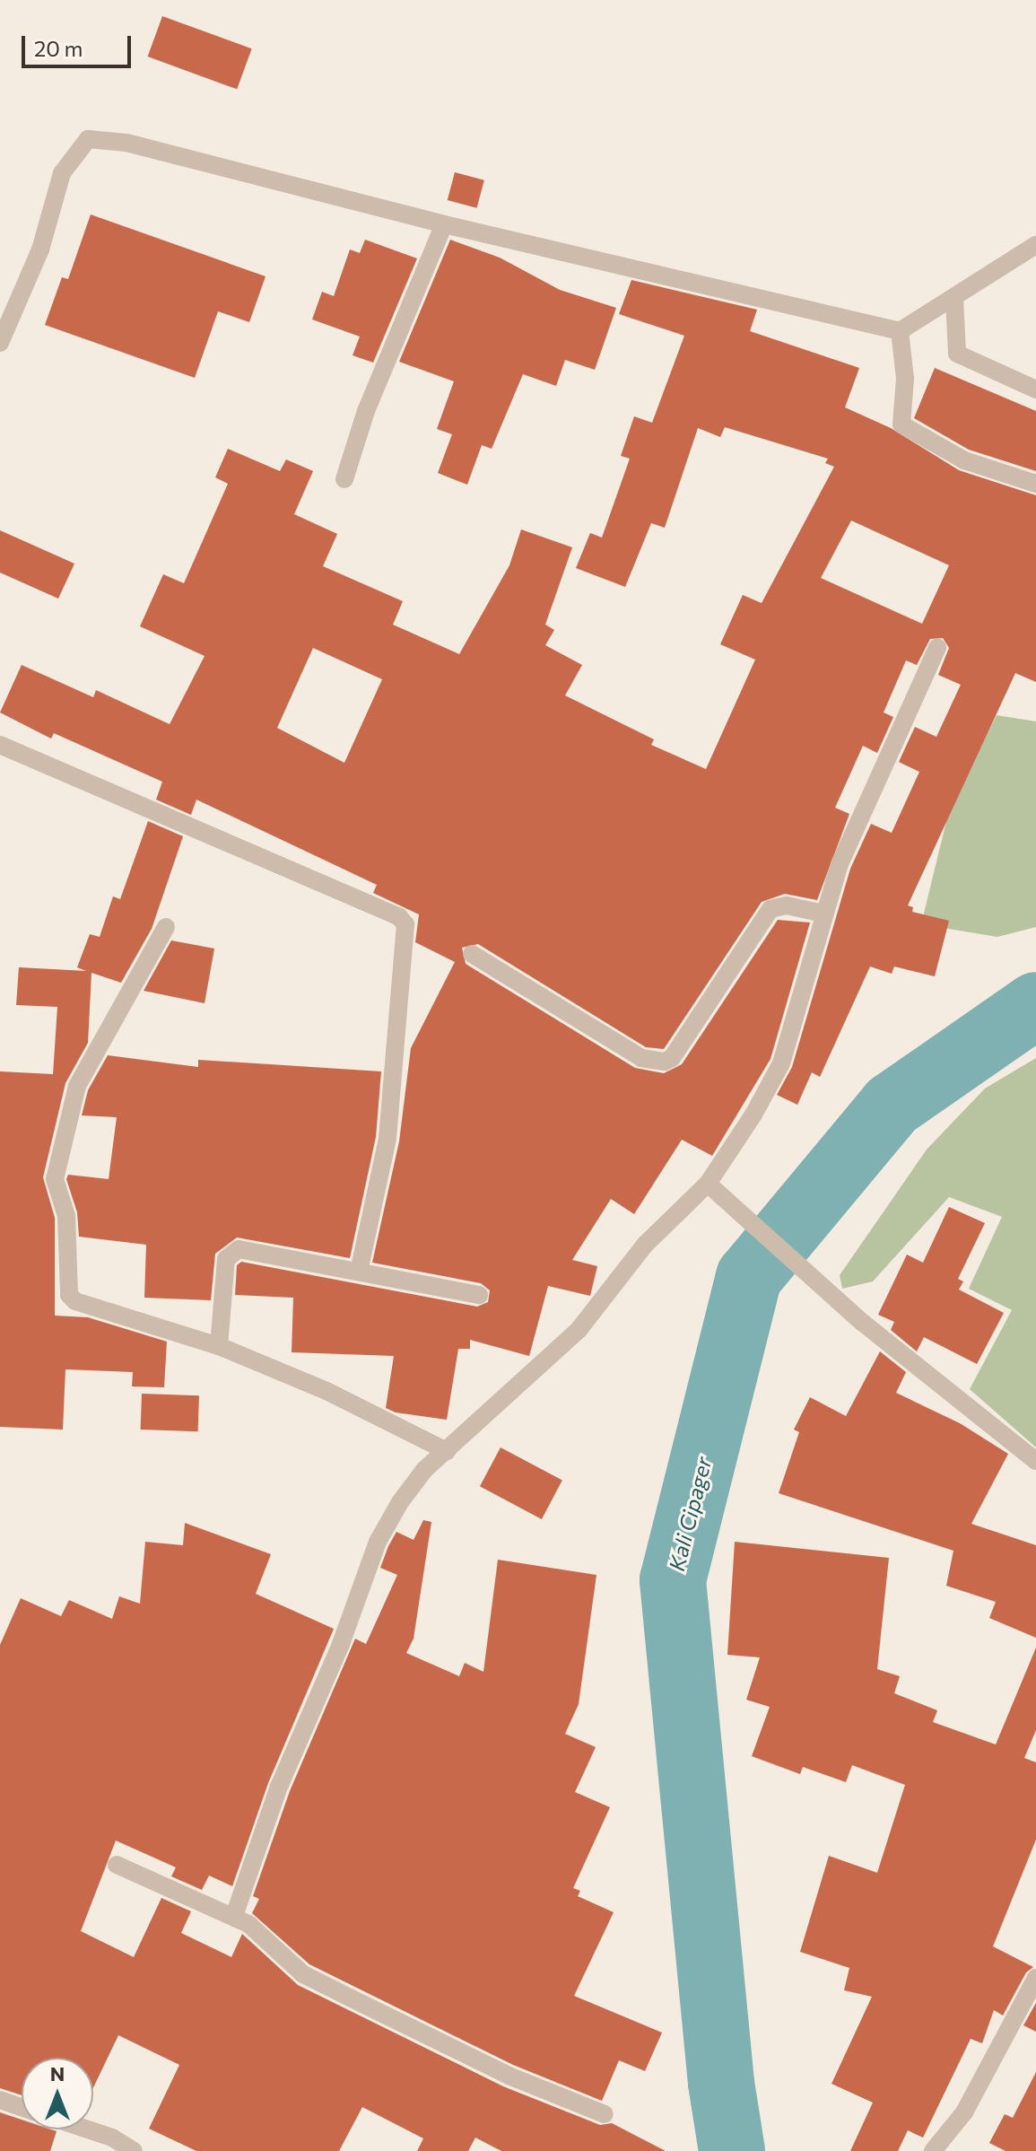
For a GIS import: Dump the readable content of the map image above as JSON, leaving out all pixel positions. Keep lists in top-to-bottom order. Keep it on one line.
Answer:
{"water":["Kali Cipager"],"scale_bar":"20 m","north":"top"}
